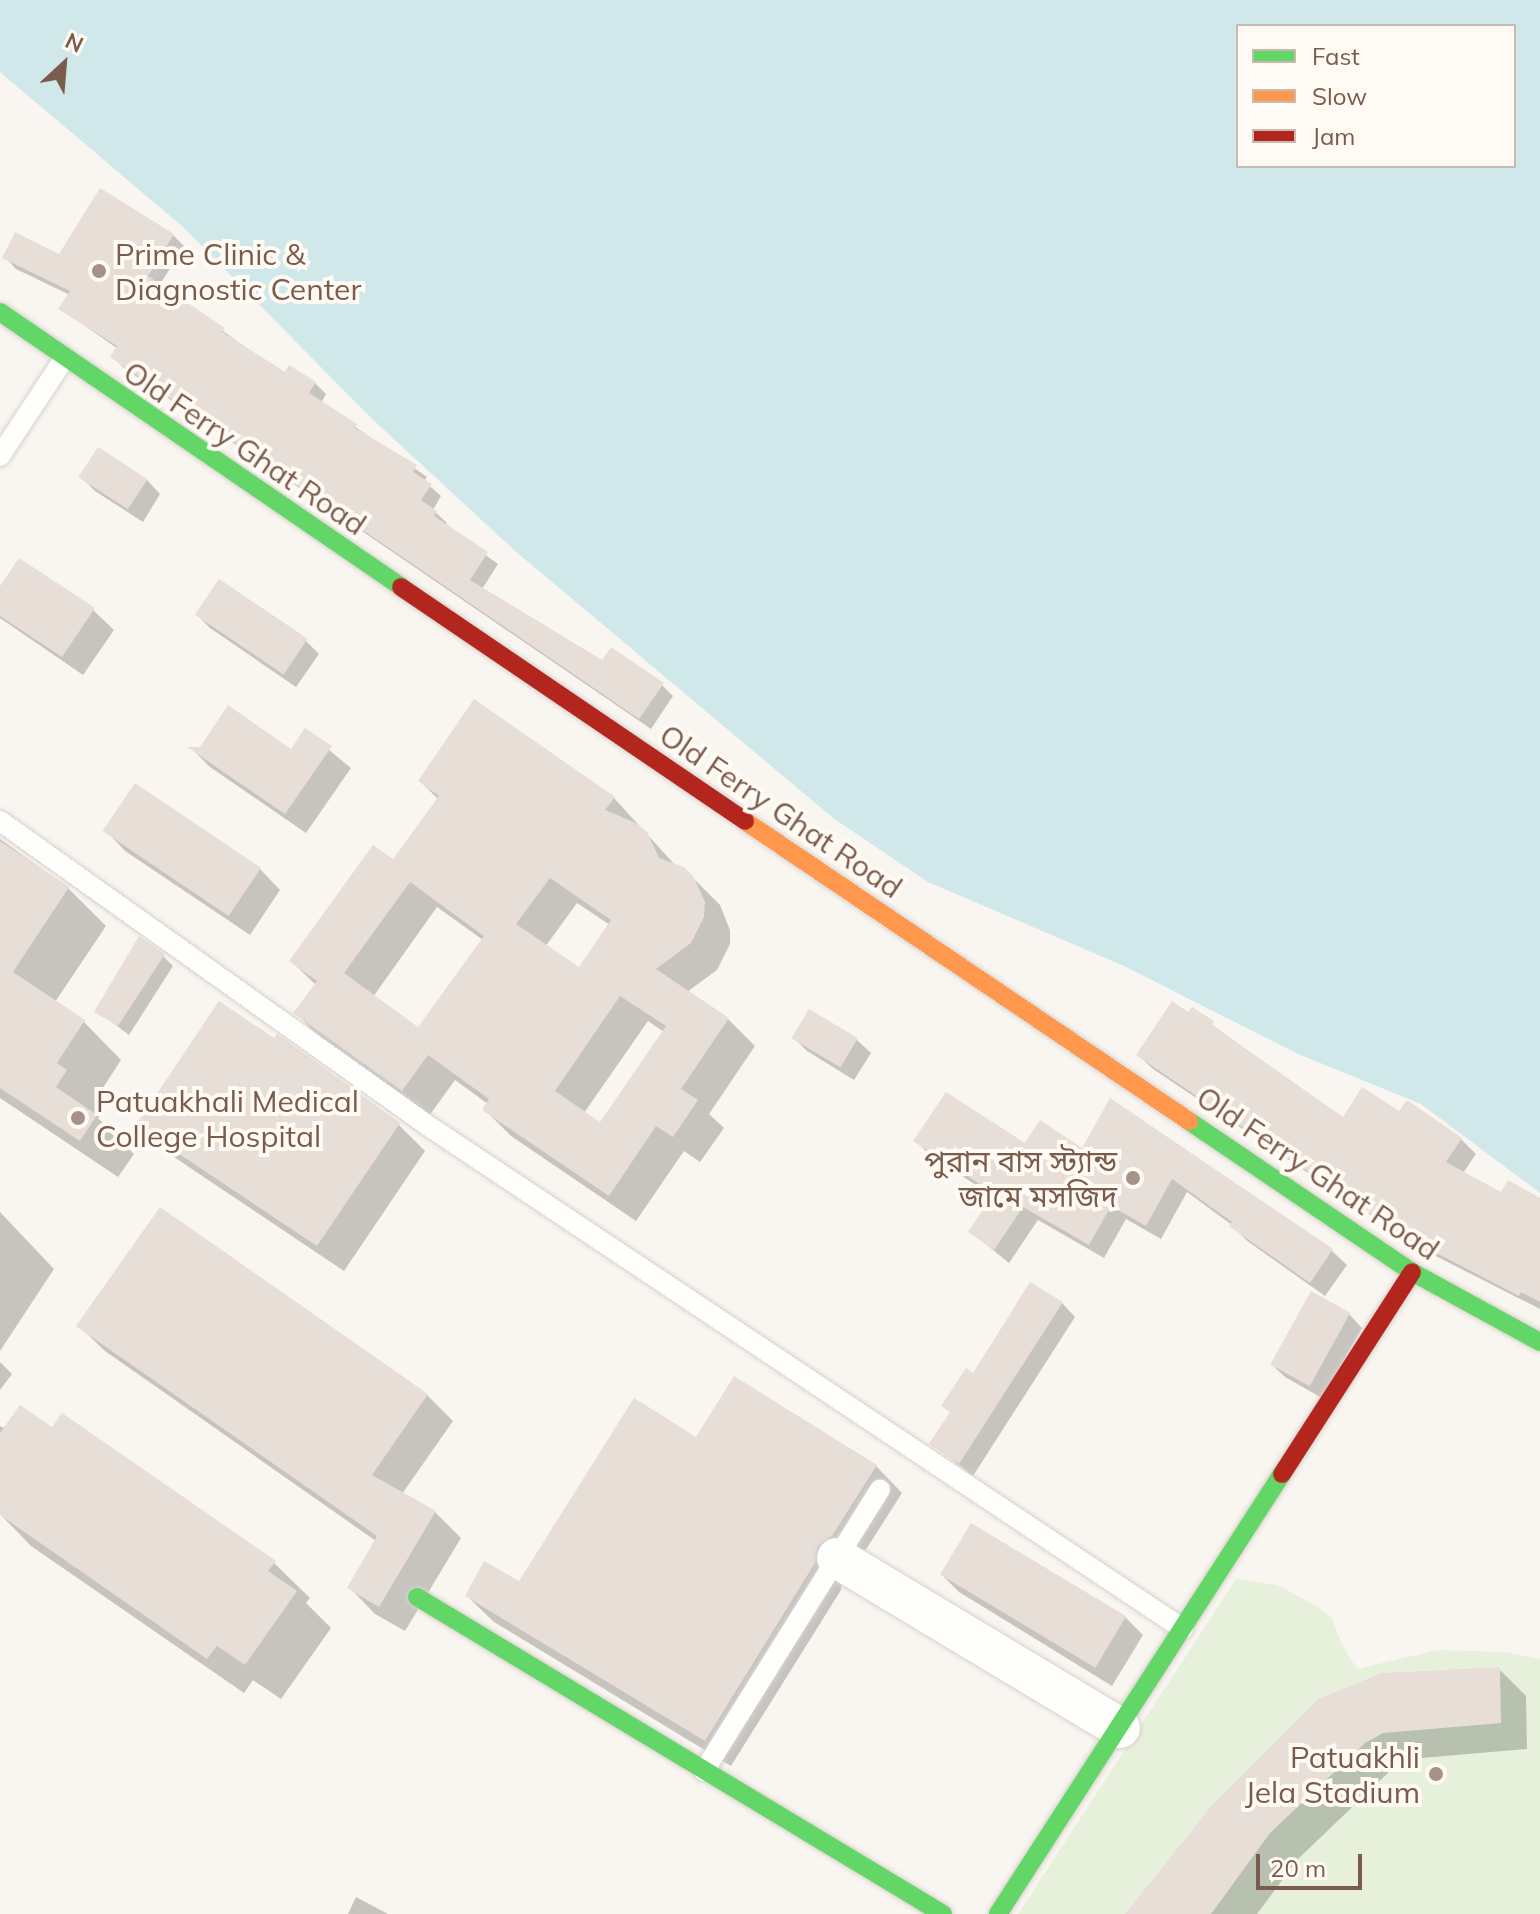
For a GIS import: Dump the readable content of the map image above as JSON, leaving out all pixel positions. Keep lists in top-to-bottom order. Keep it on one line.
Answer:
{"streets":{"street":["Old Ferry Ghat Road"]},"places":["Prime Clinic & Diagnostic Center","Patuakhali Medical College Hospital","পুরান বাস স্ট্যান্ড জামে মসজিদ","Patuakhli Jela Stadium"],"legend":["Fast","Slow","Jam"],"scale_bar":"20 m","north":"top right"}
